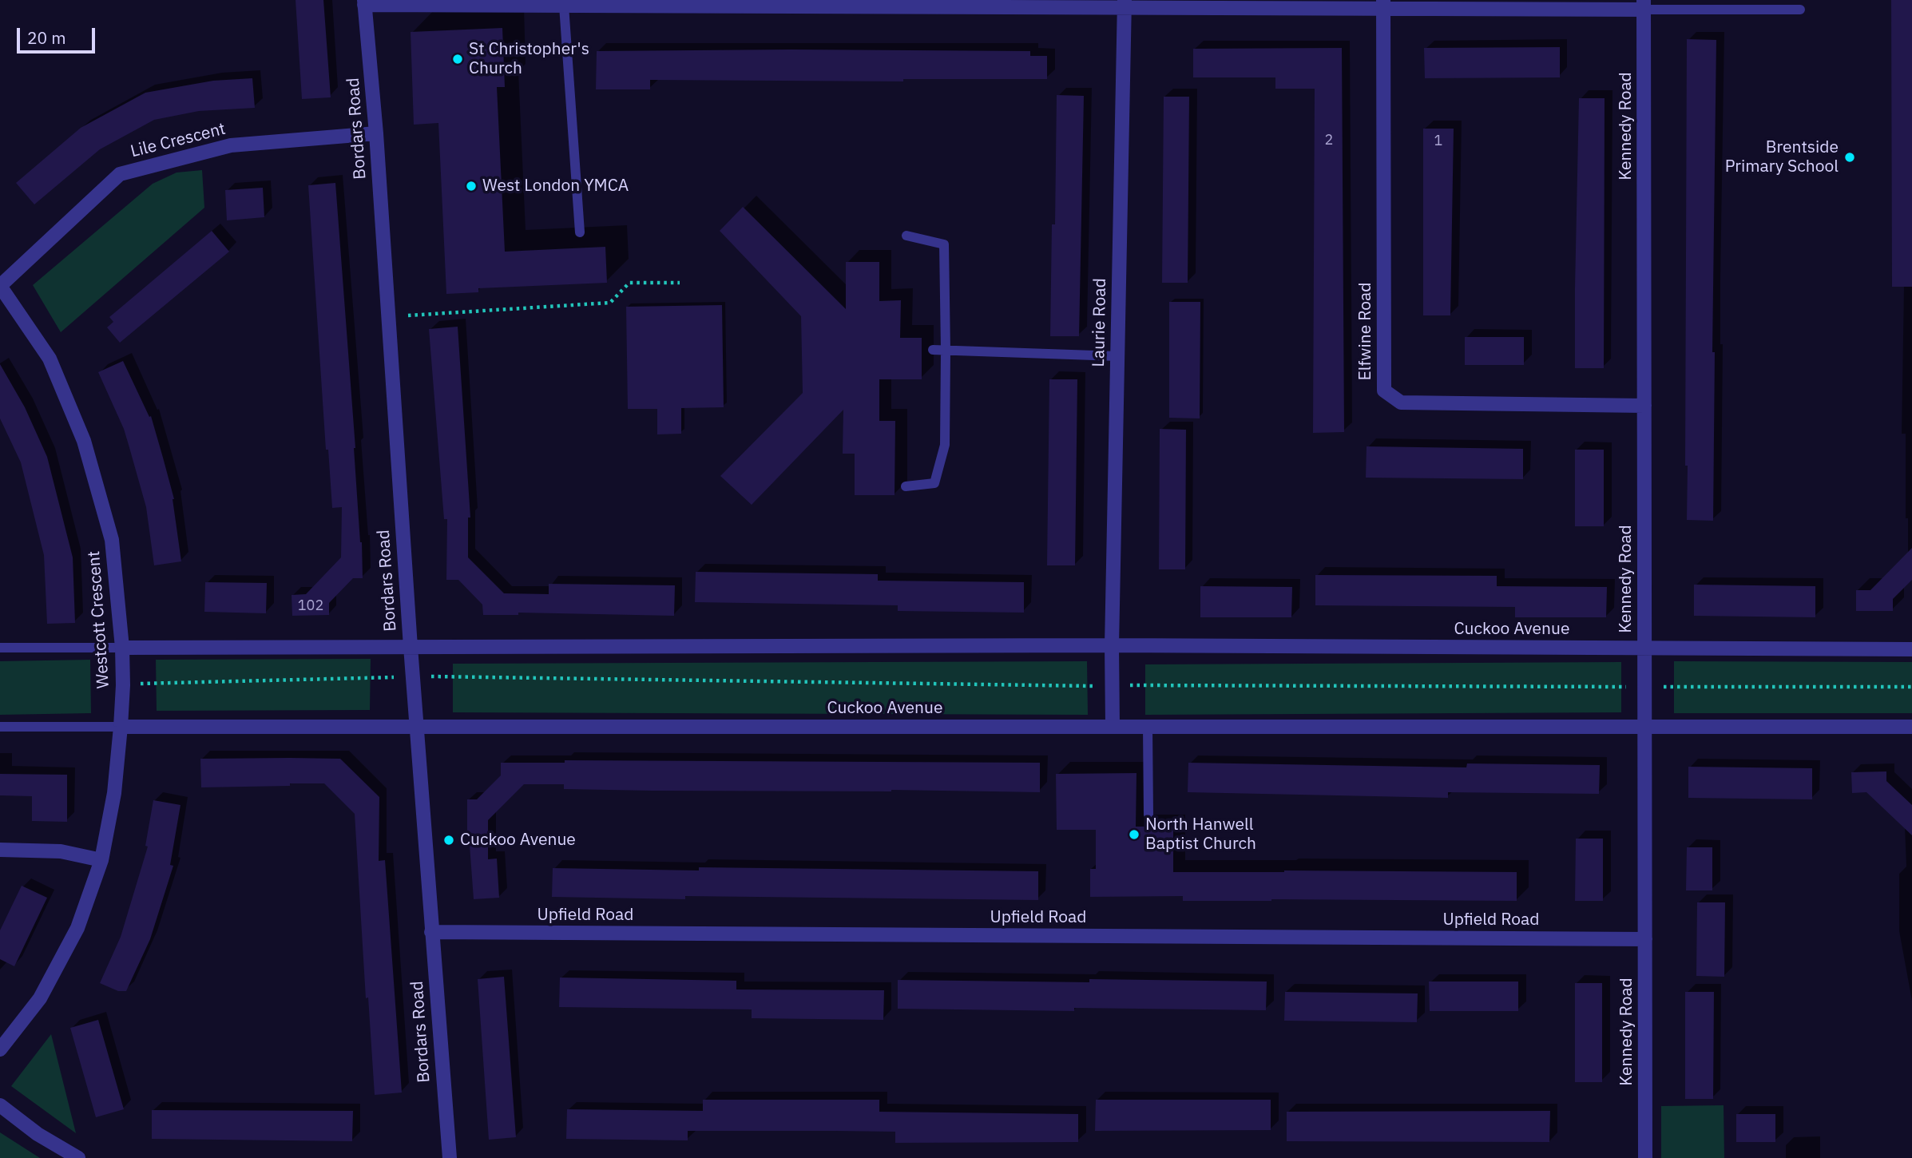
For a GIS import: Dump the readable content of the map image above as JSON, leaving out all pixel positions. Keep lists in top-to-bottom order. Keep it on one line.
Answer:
{"streets":{"street":["Kennedy Road","Bordars Road","Lile Crescent","Laurie Road","Elfwine Road","Westcott Crescent","Cuckoo Avenue","Upfield Road"]},"crossings":[["Kennedy Road","Elfwine Road"],["Kennedy Road","Cuckoo Avenue"],["Kennedy Road","Upfield Road"],["Bordars Road","Lile Crescent"],["Bordars Road","Cuckoo Avenue"],["Bordars Road","Upfield Road"],["Lile Crescent","Westcott Crescent"],["Laurie Road","Cuckoo Avenue"],["Westcott Crescent","Cuckoo Avenue"]],"places":["St Christopher's Church","Brentside Primary School","West London YMCA","North Hanwell Baptist Church","Cuckoo Avenue"],"house_numbers":["2","1","102"],"scale_bar":"20 m"}
